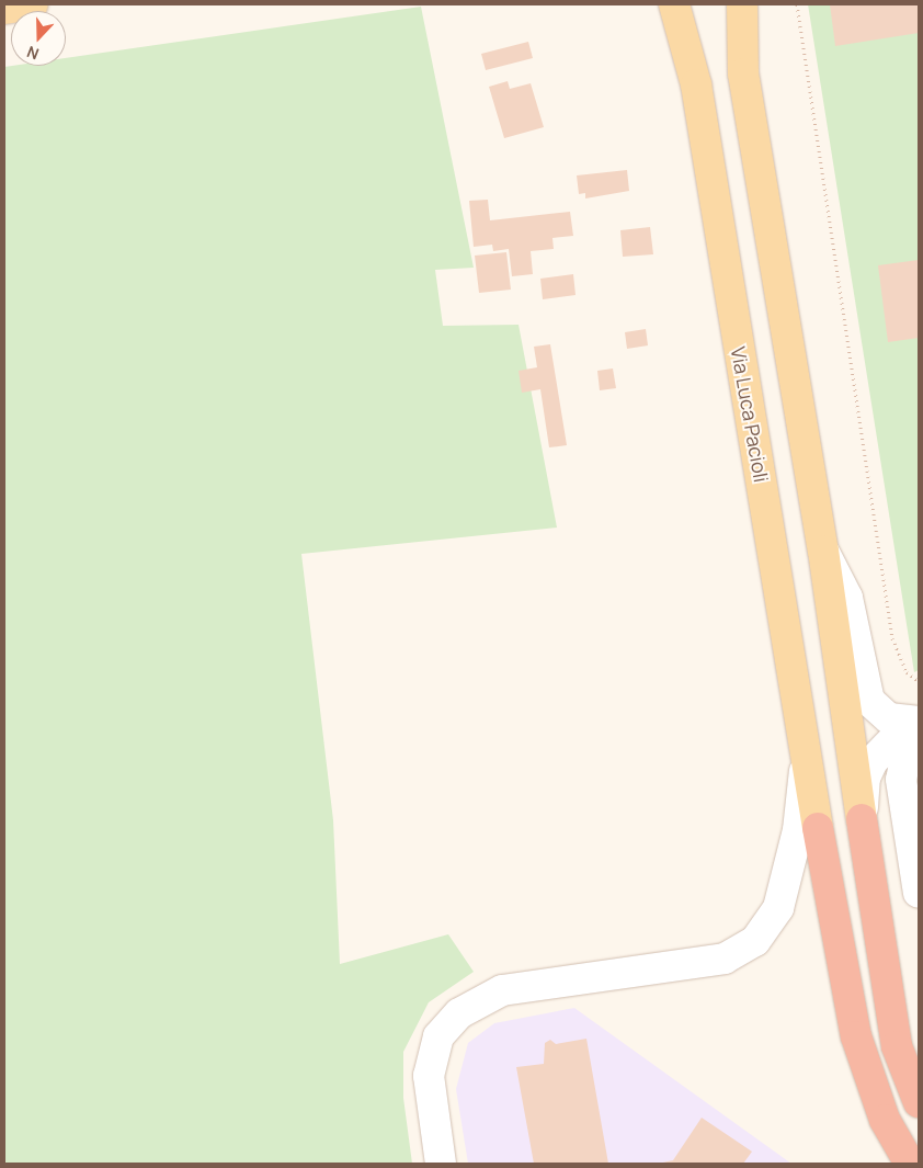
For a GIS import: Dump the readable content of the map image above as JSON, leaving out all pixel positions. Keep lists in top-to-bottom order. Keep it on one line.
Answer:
{"streets":{"main road":["Via Luca Pacioli"]},"north":"bottom"}
